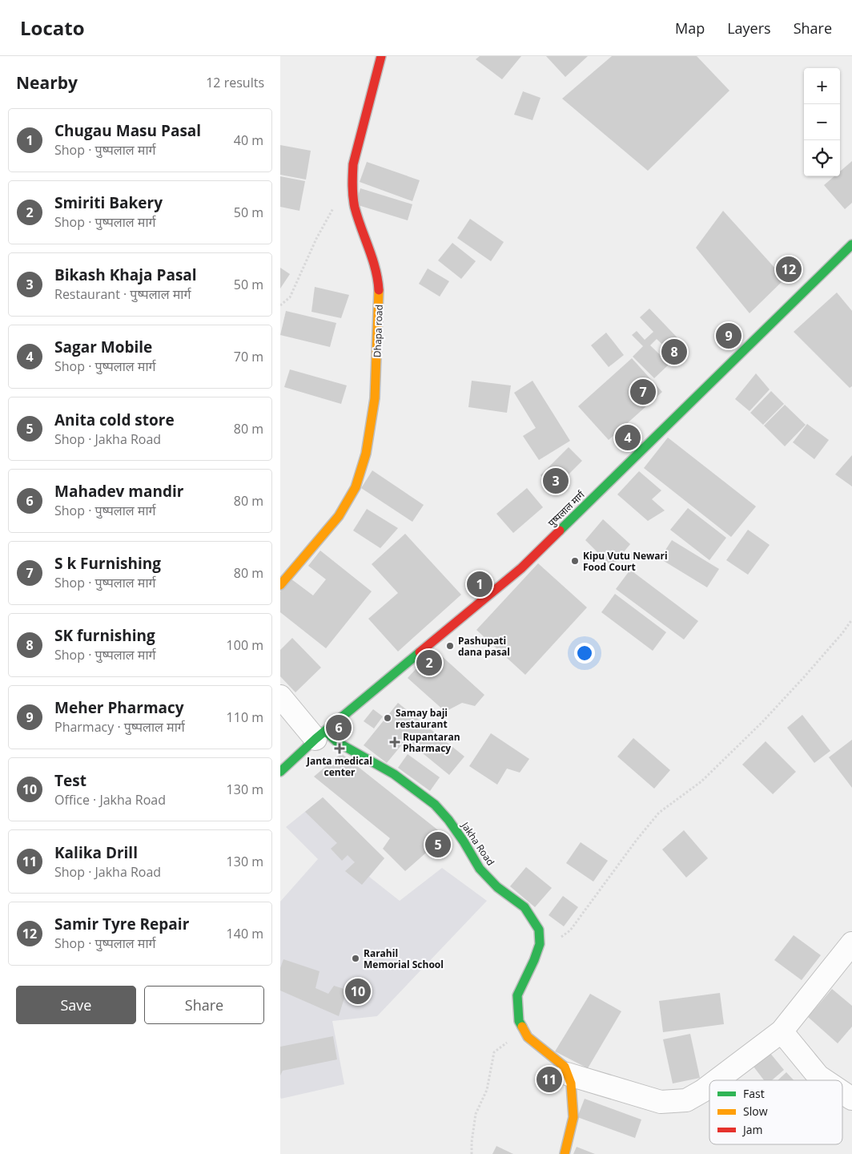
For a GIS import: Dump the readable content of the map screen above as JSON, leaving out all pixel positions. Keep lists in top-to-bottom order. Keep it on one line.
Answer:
{"streets":{"street":["Dhapa road","पुष्पलाल मार्ग","Jakha Road"]},"crossings":[["पुष्पलाल मार्ग","Jakha Road"]],"places":{"other":["Kipu Vutu Newari Food Court","Pashupati dana pasal","Samay baji restaurant","Rarahil Memorial School"],"health":["Rupantaran Pharmacy","Janta medical center"]},"legend":["Fast","Slow","Jam"],"page":{"header":"Locato","nav":["Map","Layers","Share"],"heading":["Nearby","12 results"],"map_buttons":["+","−"],"list":[{"mark":"1","name":"Chugau Masu Pasal","note":"Shop · पुष्पलाल मार्ग","value":"40 m"},{"mark":"2","name":"Smiriti Bakery","note":"Shop · पुष्पलाल मार्ग","value":"50 m"},{"mark":"3","name":"Bikash Khaja Pasal","note":"Restaurant · पुष्पलाल मार्ग","value":"50 m"},{"mark":"4","name":"Sagar Mobile","note":"Shop · पुष्पलाल मार्ग","value":"70 m"},{"mark":"5","name":"Anita cold store","note":"Shop · Jakha Road","value":"80 m"},{"mark":"6","name":"Mahadev mandir","note":"Shop · पुष्पलाल मार्ग","value":"80 m"},{"mark":"7","name":"S k Furnishing","note":"Shop · पुष्पलाल मार्ग","value":"80 m"},{"mark":"8","name":"SK furnishing","note":"Shop · पुष्पलाल मार्ग","value":"100 m"},{"mark":"9","name":"Meher Pharmacy","note":"Pharmacy · पुष्पलाल मार्ग","value":"110 m"},{"mark":"10","name":"Test","note":"Office · Jakha Road","value":"130 m"},{"mark":"11","name":"Kalika Drill","note":"Shop · Jakha Road","value":"130 m"},{"mark":"12","name":"Samir Tyre Repair","note":"Shop · पुष्पलाल मार्ग","value":"140 m"}],"pins":["12","9","8","7","4","3","1","2","6","5","10","11"],"buttons":["Save","Share"]}}
